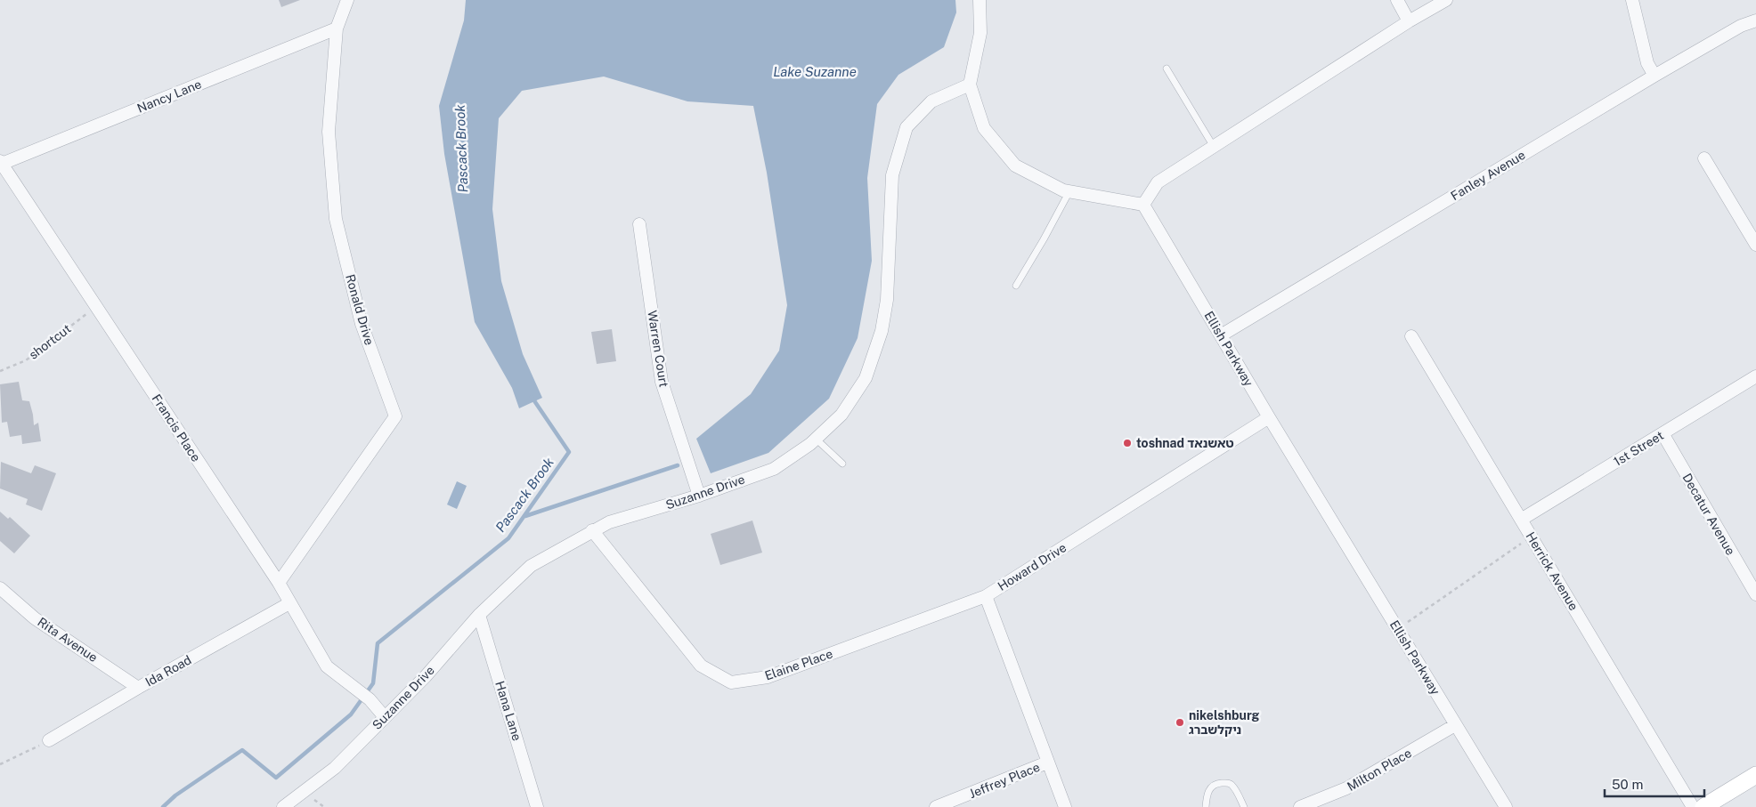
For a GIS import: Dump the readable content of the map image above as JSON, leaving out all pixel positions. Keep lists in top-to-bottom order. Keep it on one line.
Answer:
{"streets":{"street":["Nancy Lane","Fanley Avenue","Ronald Drive","Warren Court","Ellish Parkway","Francis Place","1st Street","Suzanne Drive","Decatur Avenue","Howard Drive","Herrick Avenue","Rita Avenue","Elaine Place","Ida Road","Hana Lane","Milton Place","Jeffrey Place"],"path":["shortcut"]},"crossings":[["Nancy Lane","Ronald Drive"],["Nancy Lane","Francis Place"],["Fanley Avenue","Ellish Parkway"],["Ronald Drive","Francis Place"],["shortcut","Francis Place"],["Warren Court","Suzanne Drive"],["Ellish Parkway","Howard Drive"],["Ellish Parkway","Milton Place"],["Francis Place","Suzanne Drive"],["Francis Place","Ida Road"],["1st Street","Decatur Avenue"],["1st Street","Herrick Avenue"],["Suzanne Drive","Elaine Place"],["Suzanne Drive","Hana Lane"],["Howard Drive","Elaine Place"],["Howard Drive","Jeffrey Place"],["Rita Avenue","Ida Road"]],"water":["Lake Suzanne","Pascack Brook"],"places":["toshnad טאשנאד","nikelshburg ניקלשברג"],"scale_bar":"50 m"}
